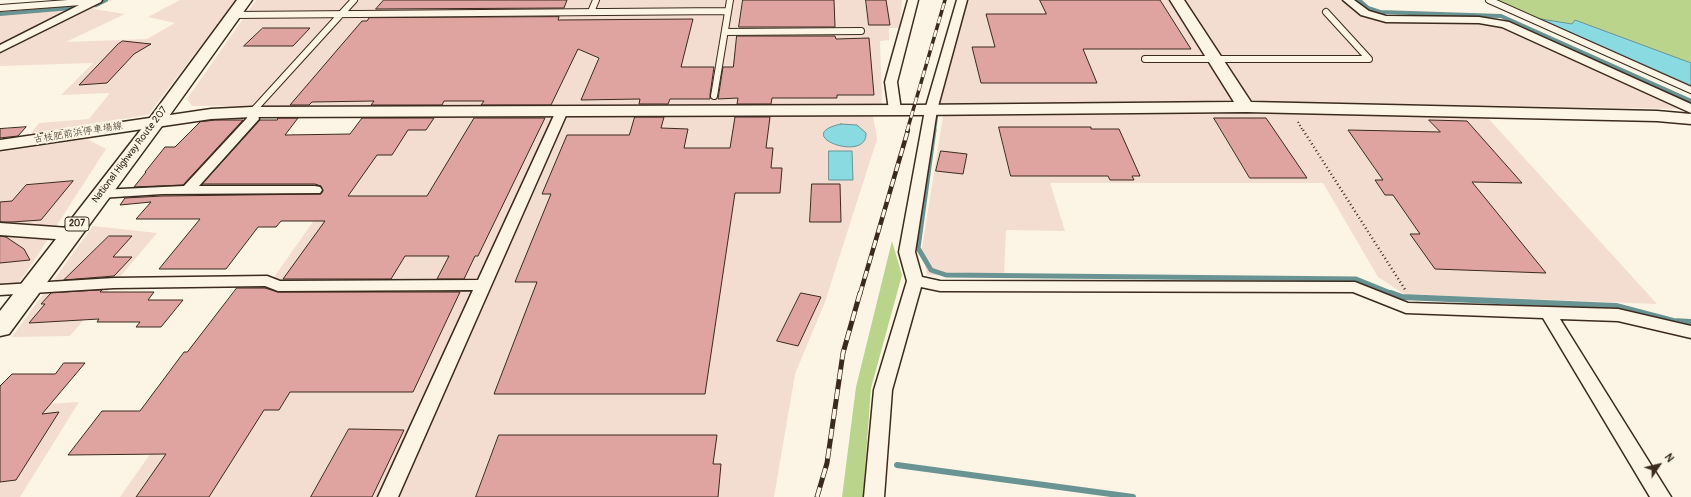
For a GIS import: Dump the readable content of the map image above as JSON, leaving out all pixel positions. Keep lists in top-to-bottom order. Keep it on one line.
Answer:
{"streets":{"highway":["National Highway Route 207","207"],"street":["古枝肥前浜停車場線"]},"crossings":[["古枝肥前浜停車場線","National Highway Route 207"]],"north":"top right"}
